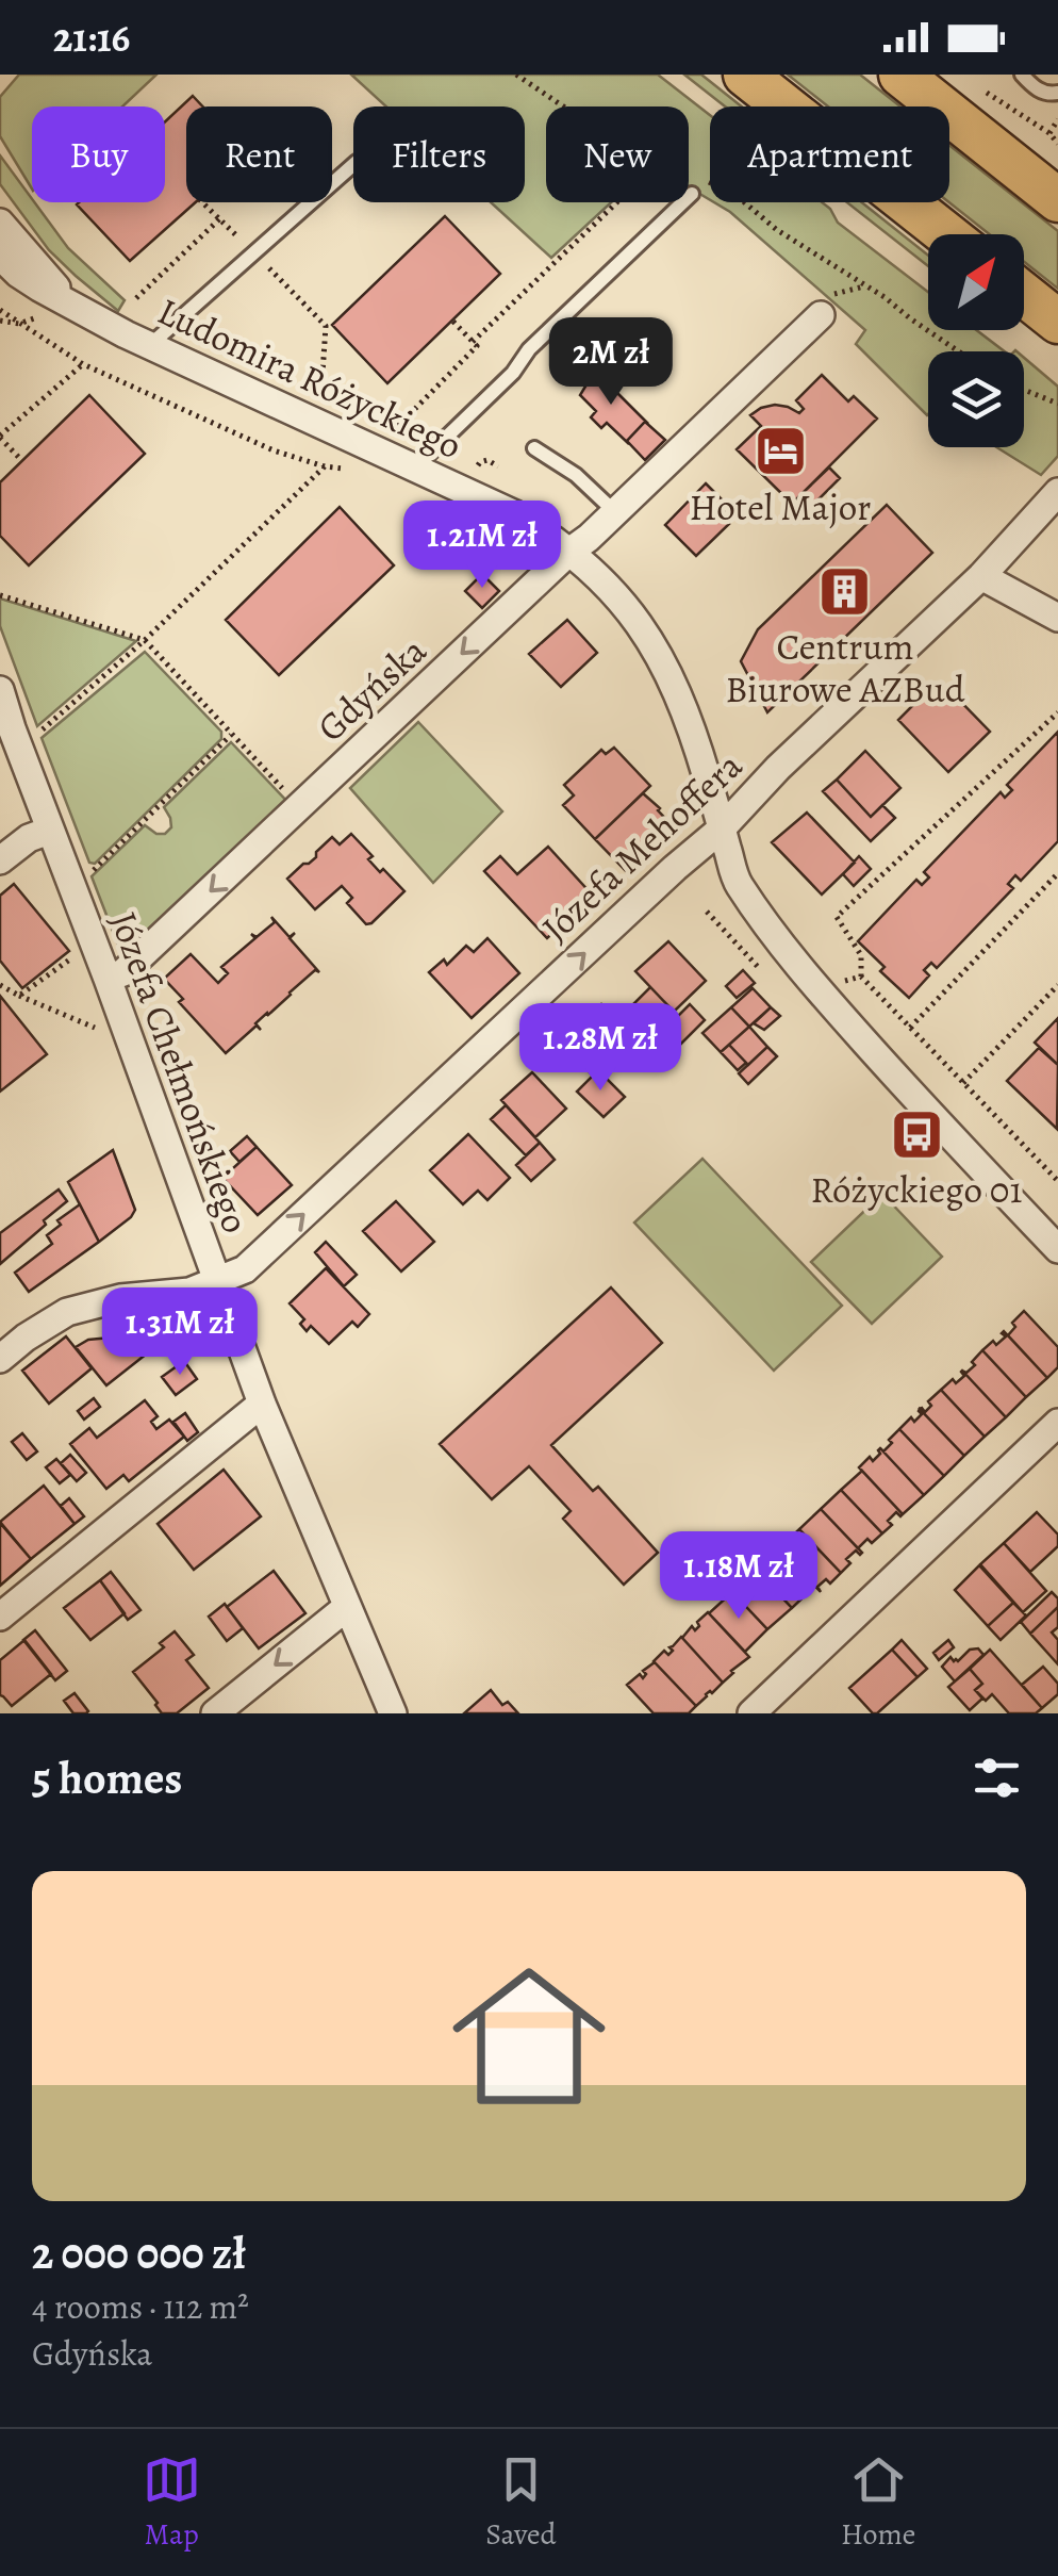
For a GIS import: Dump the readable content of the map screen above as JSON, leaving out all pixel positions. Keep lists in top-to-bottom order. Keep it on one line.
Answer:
{"streets":{"street":["Ludomira Różyckiego","Gdyńska","Józefa Mehoffera","Józefa Chełmońskiego"]},"crossings":[["Ludomira Różyckiego","Gdyńska"],["Ludomira Różyckiego","Józefa Mehoffera"],["Gdyńska","Józefa Chełmońskiego"],["Józefa Mehoffera","Józefa Chełmońskiego"]],"one_way":["Gdyńska","Józefa Mehoffera"],"places":{"hotel":["Hotel Major"],"building":["Centrum Biurowe AZBud"],"bus stop":["Różyckiego 01"]},"north":"top right","page":{"status":"21:16","chip":["Buy","Rent","Filters","New","Apartment"],"price":["2M zł","1.21M zł","1.28M zł","1.31M zł","1.18M zł"],"heading":"5 homes","list":[{"name":"2 000 000 zł","note":"4 rooms · 112 m² · Gdyńska"}],"tabs":["Map","Saved","Home"]}}
